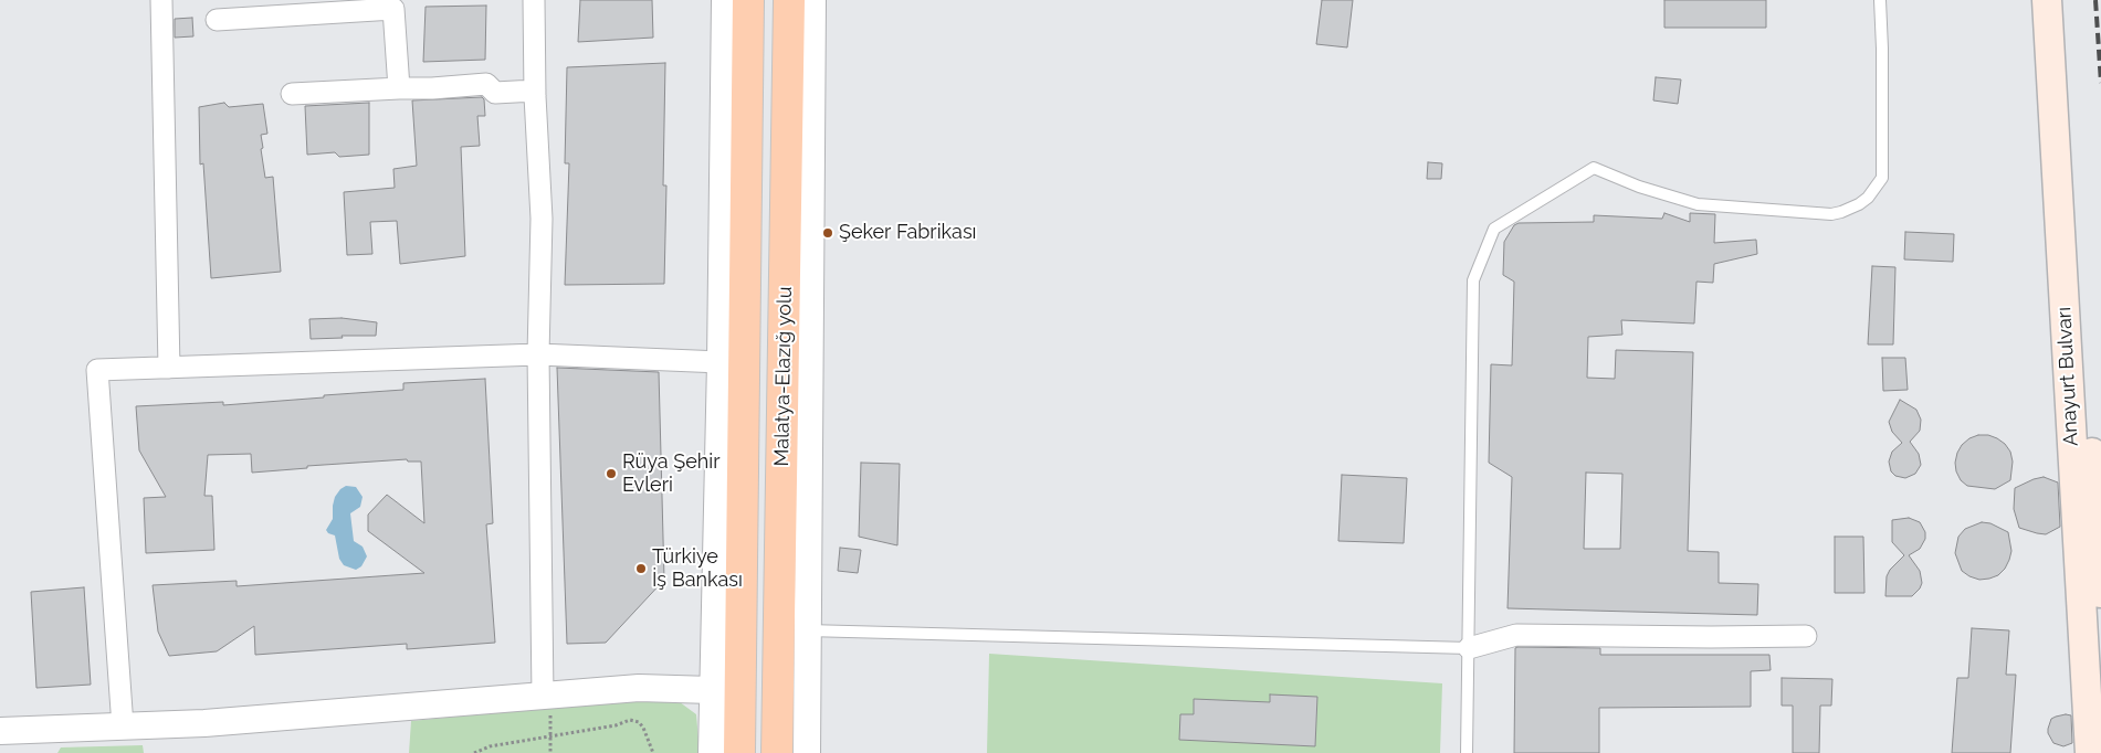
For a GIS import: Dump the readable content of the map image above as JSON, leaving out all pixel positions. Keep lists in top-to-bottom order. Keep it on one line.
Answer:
{"streets":{"highway":["Malatya-Elazığ yolu"],"main road":["Anayurt Bulvarı"]},"places":["Şeker Fabrikası","Rüya Şehir Evleri","Türkiye İş Bankası"]}
